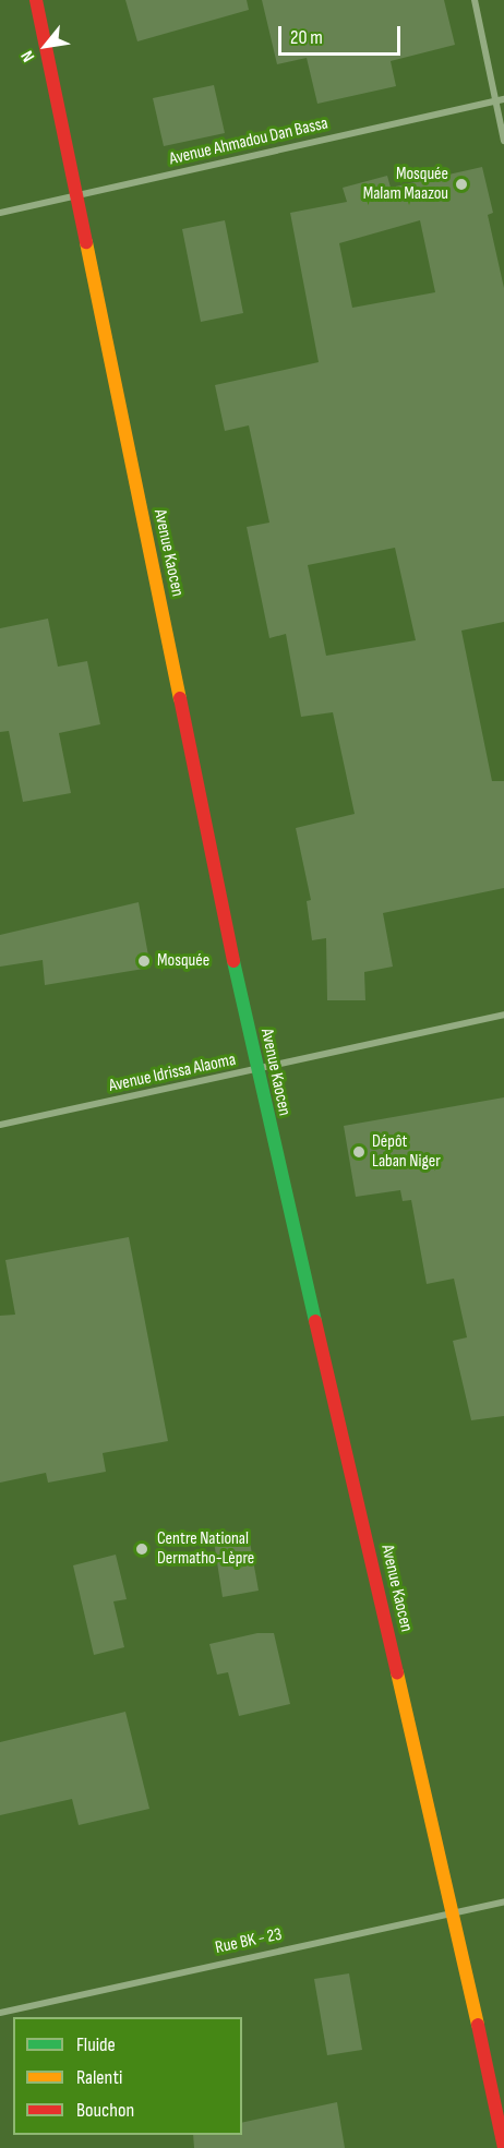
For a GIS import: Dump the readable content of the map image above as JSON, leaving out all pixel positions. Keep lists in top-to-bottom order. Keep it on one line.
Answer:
{"streets":{"street":["Avenue Ahmadou Dan Bassa","Avenue Kaocen","Avenue Idrissa Alaoma","Rue BK - 23"]},"crossings":[["Avenue Ahmadou Dan Bassa","Avenue Kaocen"],["Avenue Kaocen","Avenue Idrissa Alaoma"],["Avenue Kaocen","Rue BK - 23"]],"places":["Mosquée Malam Maazou","Mosquée","Dépôt Laban Niger","Centre National Dermatho-Lèpre"],"legend":["Fluide","Ralenti","Bouchon"],"scale_bar":"20 m","north":"bottom left"}
